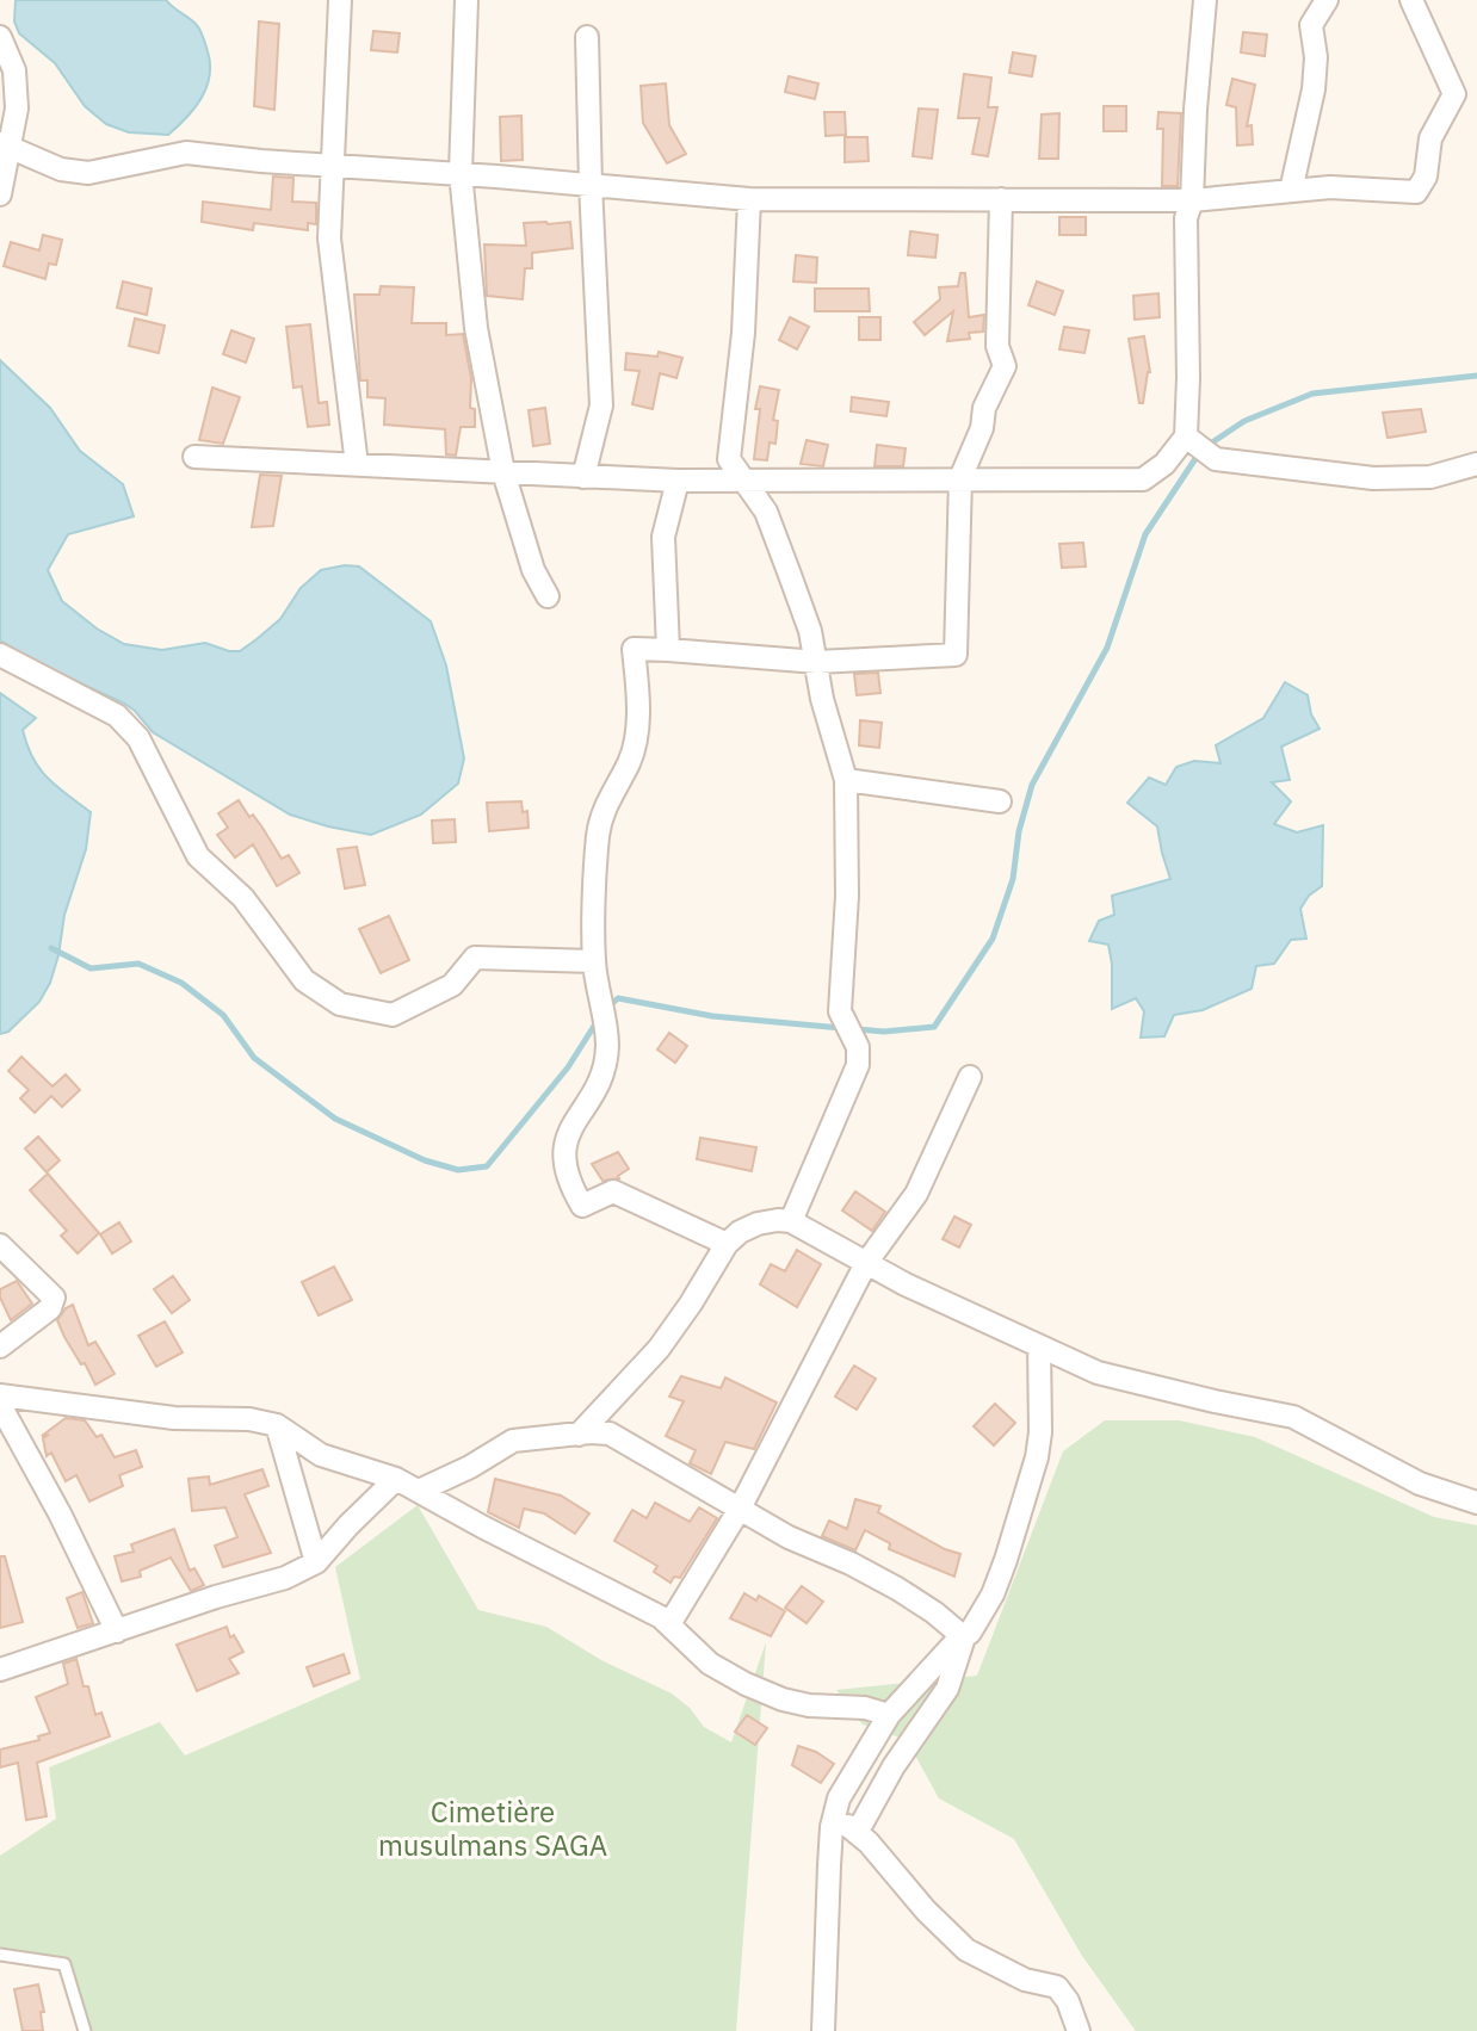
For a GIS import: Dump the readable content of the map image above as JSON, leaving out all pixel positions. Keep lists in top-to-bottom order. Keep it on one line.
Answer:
{"parks":["Cimetière musulmans SAGA"]}
